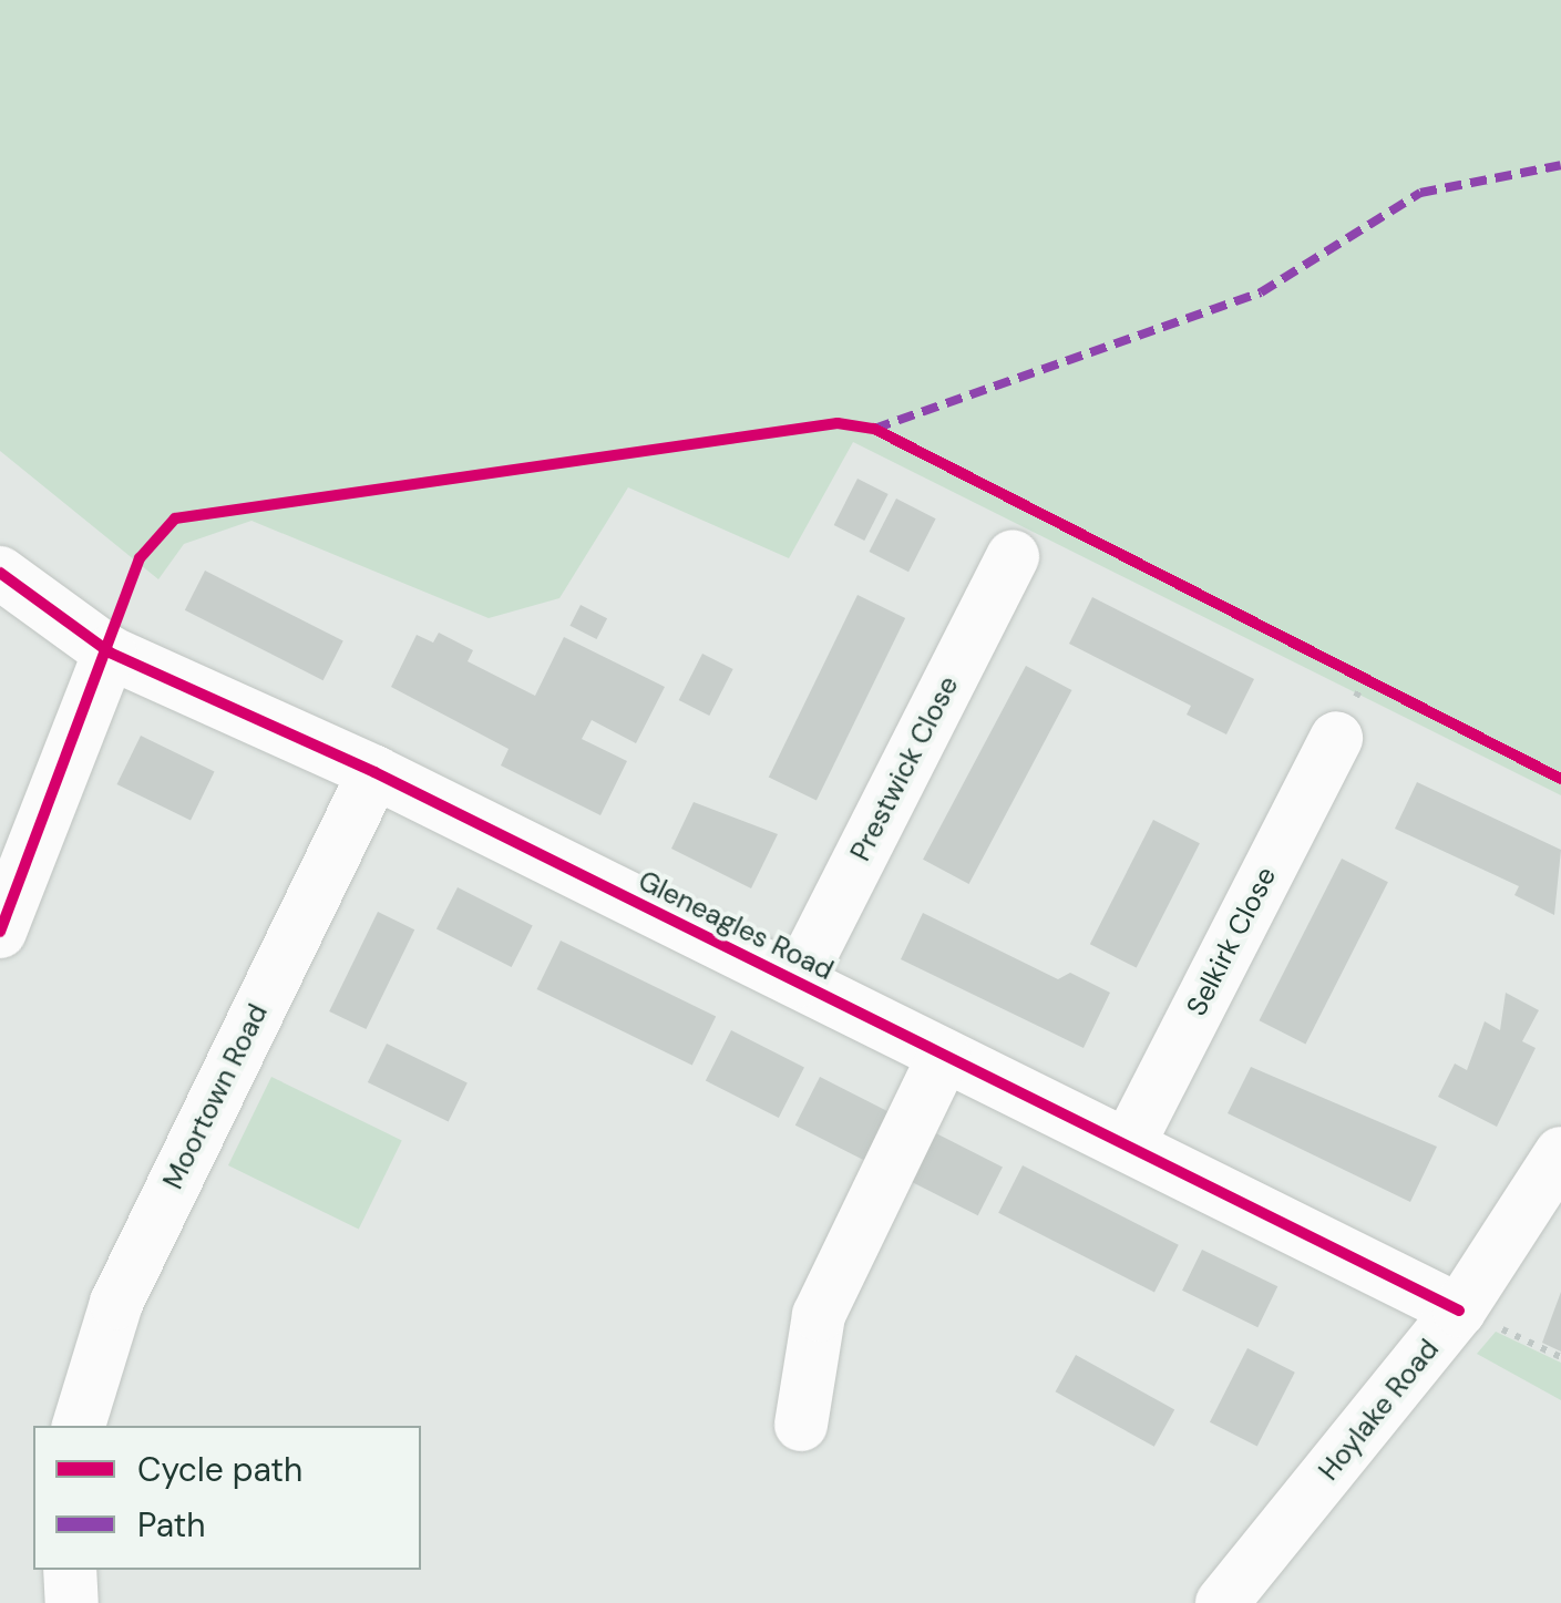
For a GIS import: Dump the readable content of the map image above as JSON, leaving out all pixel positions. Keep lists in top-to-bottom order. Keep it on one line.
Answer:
{"streets":{"street":["Prestwick Close","Gleneagles Road","Selkirk Close","Moortown Road","Hoylake Road"]},"crossings":[["Prestwick Close","Gleneagles Road"],["Gleneagles Road","Selkirk Close"],["Gleneagles Road","Moortown Road"],["Gleneagles Road","Hoylake Road"]],"legend":["Cycle path","Path"]}
